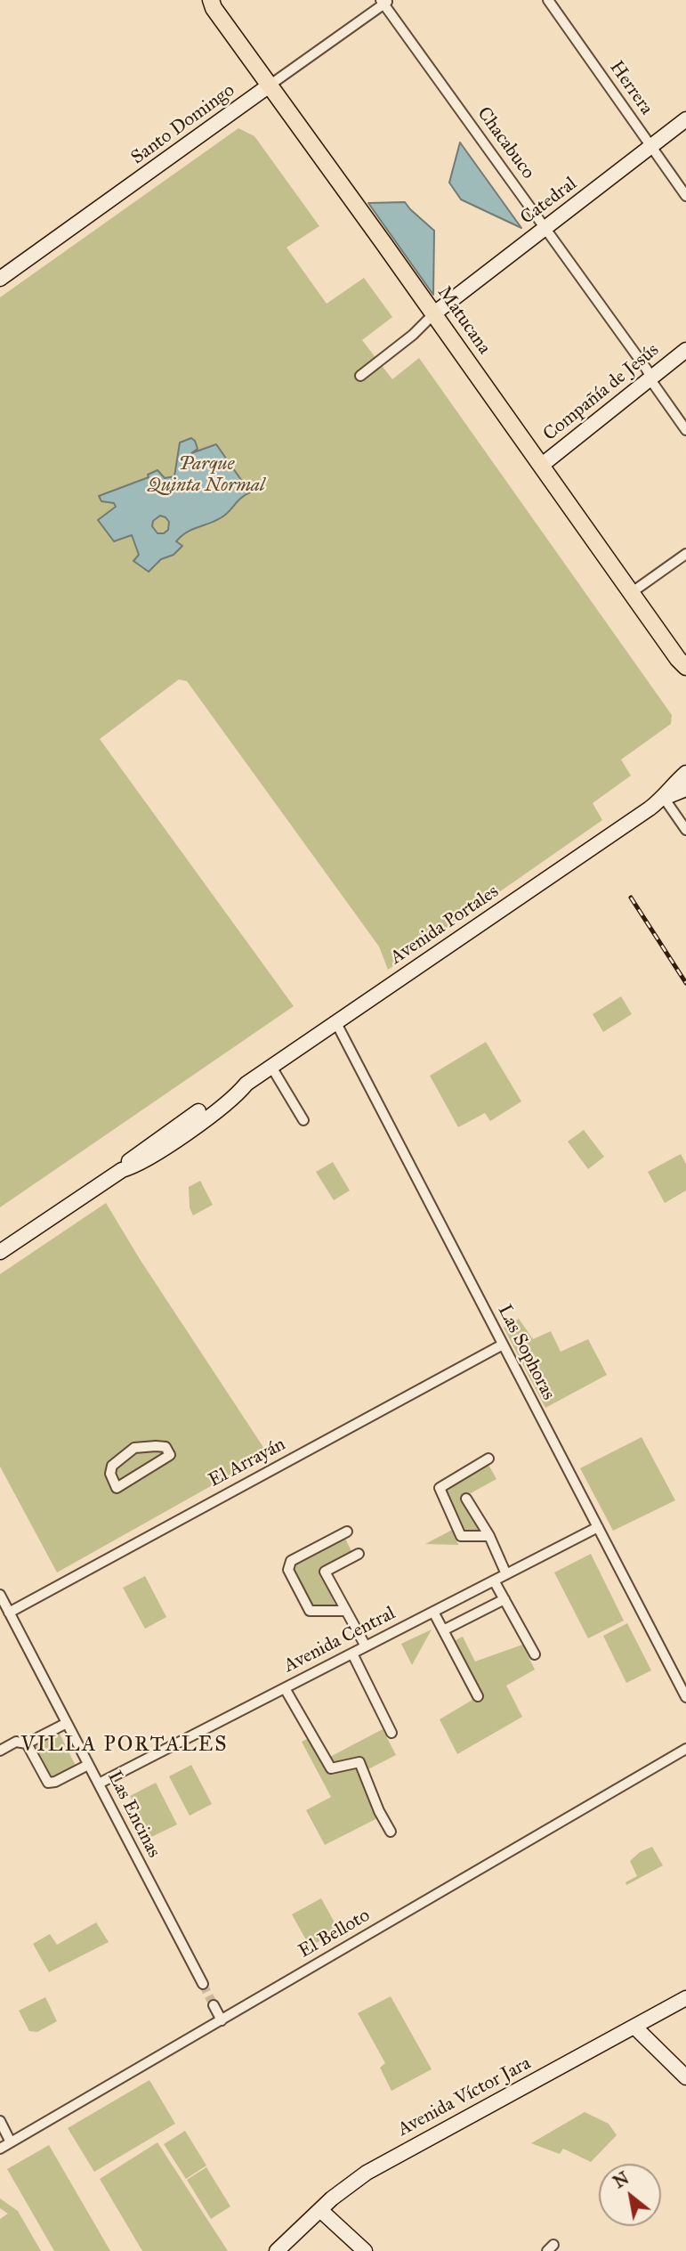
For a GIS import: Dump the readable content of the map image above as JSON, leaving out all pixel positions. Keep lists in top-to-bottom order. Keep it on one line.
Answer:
{"streets":{"main road":["Santo Domingo","Catedral","Matucana","Compañía de Jesús","Avenida Portales","Avenida Víctor Jara"],"street":["Herrera","Chacabuco","Las Sophoras","El Arrayán","Avenida Central","Las Encinas","El Belloto"]},"crossings":[["Herrera","Catedral"],["Santo Domingo","Chacabuco"],["Santo Domingo","Matucana"],["Chacabuco","Catedral"],["Chacabuco","Compañía de Jesús"],["Catedral","Matucana"],["Matucana","Compañía de Jesús"],["Avenida Portales","Las Sophoras"],["Las Sophoras","El Arrayán"],["Las Sophoras","Avenida Central"],["El Arrayán","Las Encinas"],["Avenida Central","Las Encinas"]],"districts":["VILLA PORTALES"],"parks":["Parque Quinta Normal"],"north":"top left"}
